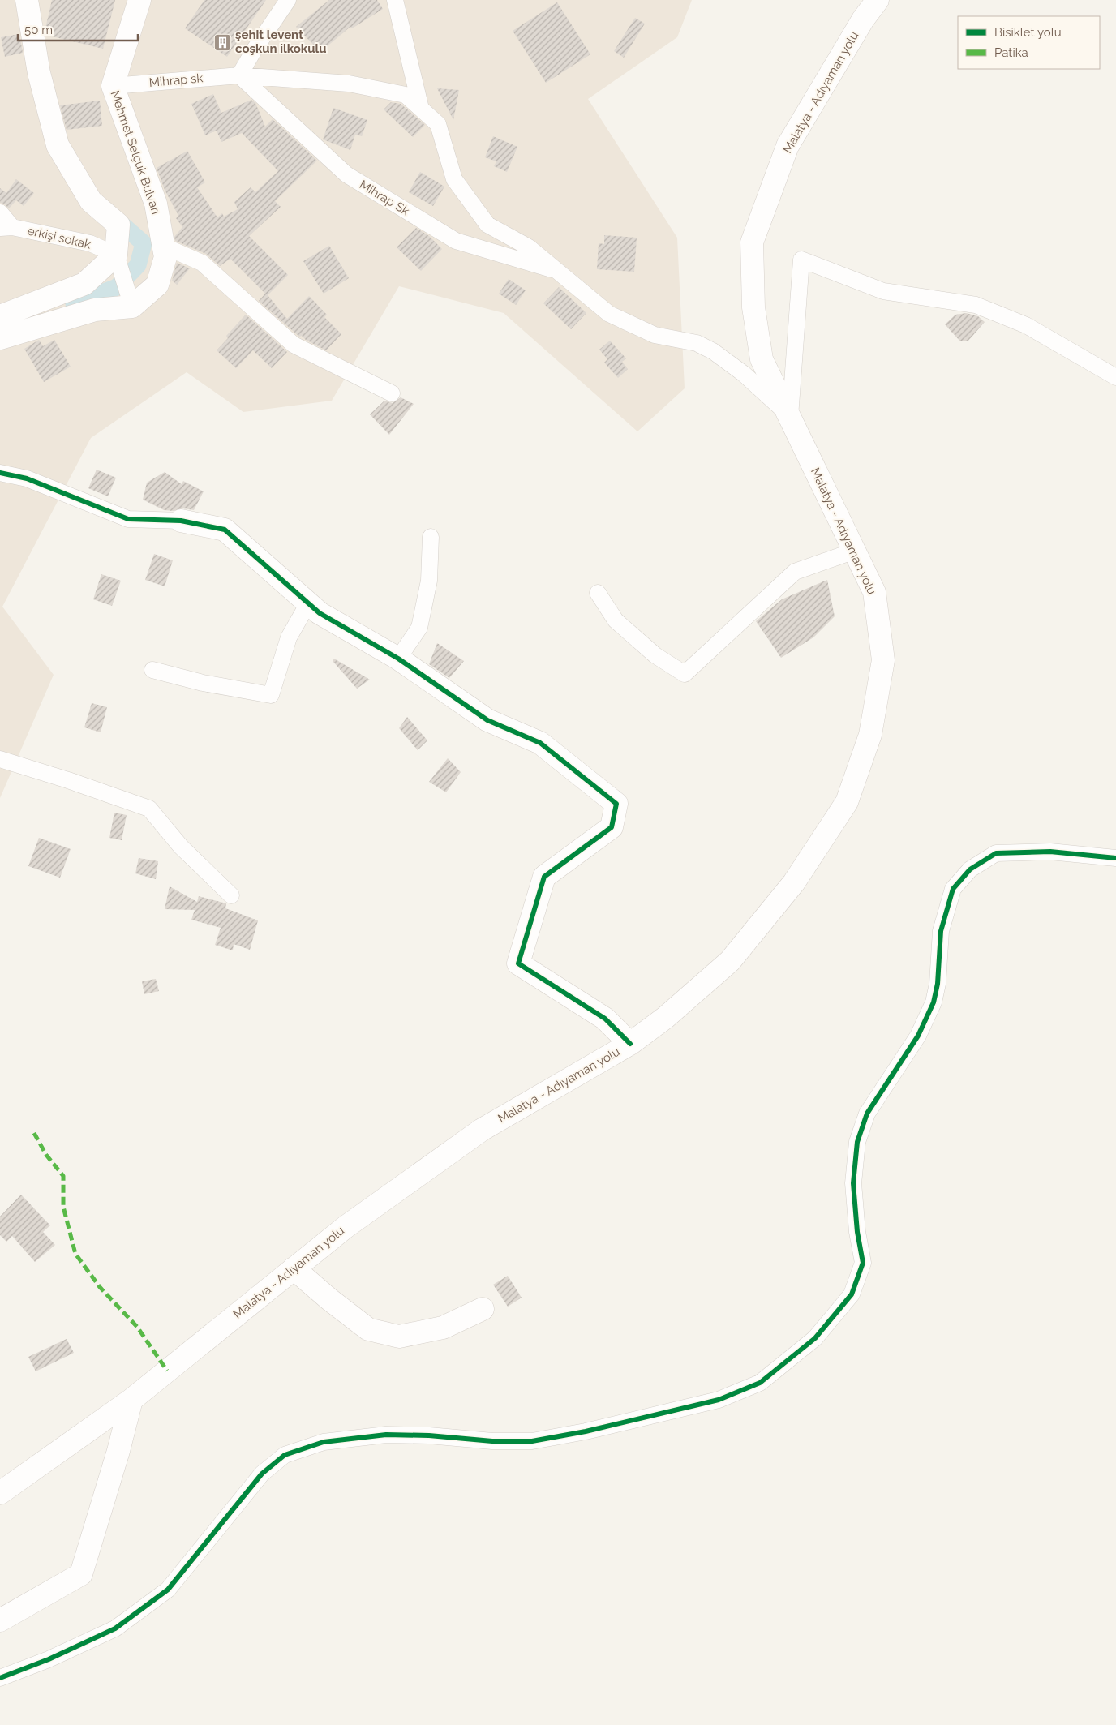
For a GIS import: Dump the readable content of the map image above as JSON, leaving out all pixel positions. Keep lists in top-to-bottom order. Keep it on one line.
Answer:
{"streets":{"main road":["Malatya - Adıyaman yolu","Mehmet Selçuk Bulvarı"],"street":["Mihrap sk","Mihrap Sk","erkişi sokak"]},"crossings":[["Mihrap sk","Malatya - Adıyaman yolu"],["Mihrap sk","Mehmet Selçuk Bulvarı"],["Mihrap sk","Mihrap Sk"]],"places":{"building":["şehit levent coşkun ilkokulu"]},"legend":["Bisiklet yolu","Patika"],"scale_bar":"50 m"}
